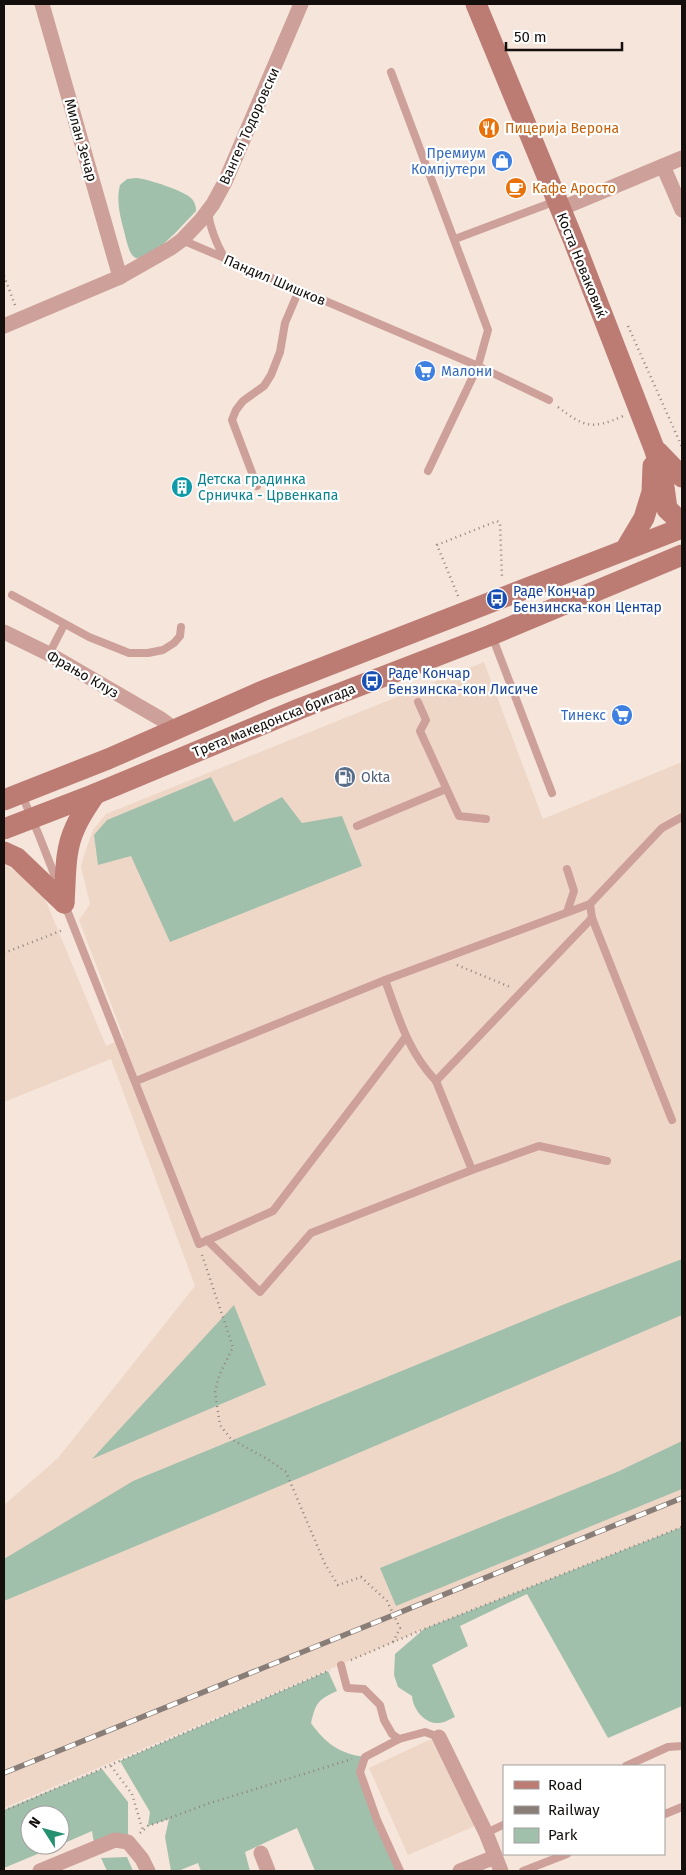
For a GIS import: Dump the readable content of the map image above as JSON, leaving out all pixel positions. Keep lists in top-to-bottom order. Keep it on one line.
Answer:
{"streets":{"street":["Вангел Тодоровски","Милан Зечар","Коста Новаковиќ","Фрањо Клуз","Трета македонска бригада"],"lane":["Пандил Шишков"]},"crossings":[["Вангел Тодоровски","Пандил Шишков"],["Фрањо Клуз","Трета македонска бригада"]],"places":{"restaurant":["Пицерија Верона"],"shop":["Премиум Компјутери"],"cafe":["Кафе Аросто"],"supermarket":["Малони","Тинекс"],"building":["Детска градинка Срничка - Црвенкапа"],"bus stop":["Раде Кончар Бензинска-кон Центар","Раде Кончар Бензинска-кон Лисиче"],"fuel station":["Okta"]},"legend":["Road","Railway","Park"],"scale_bar":"50 m","north":"top left"}
